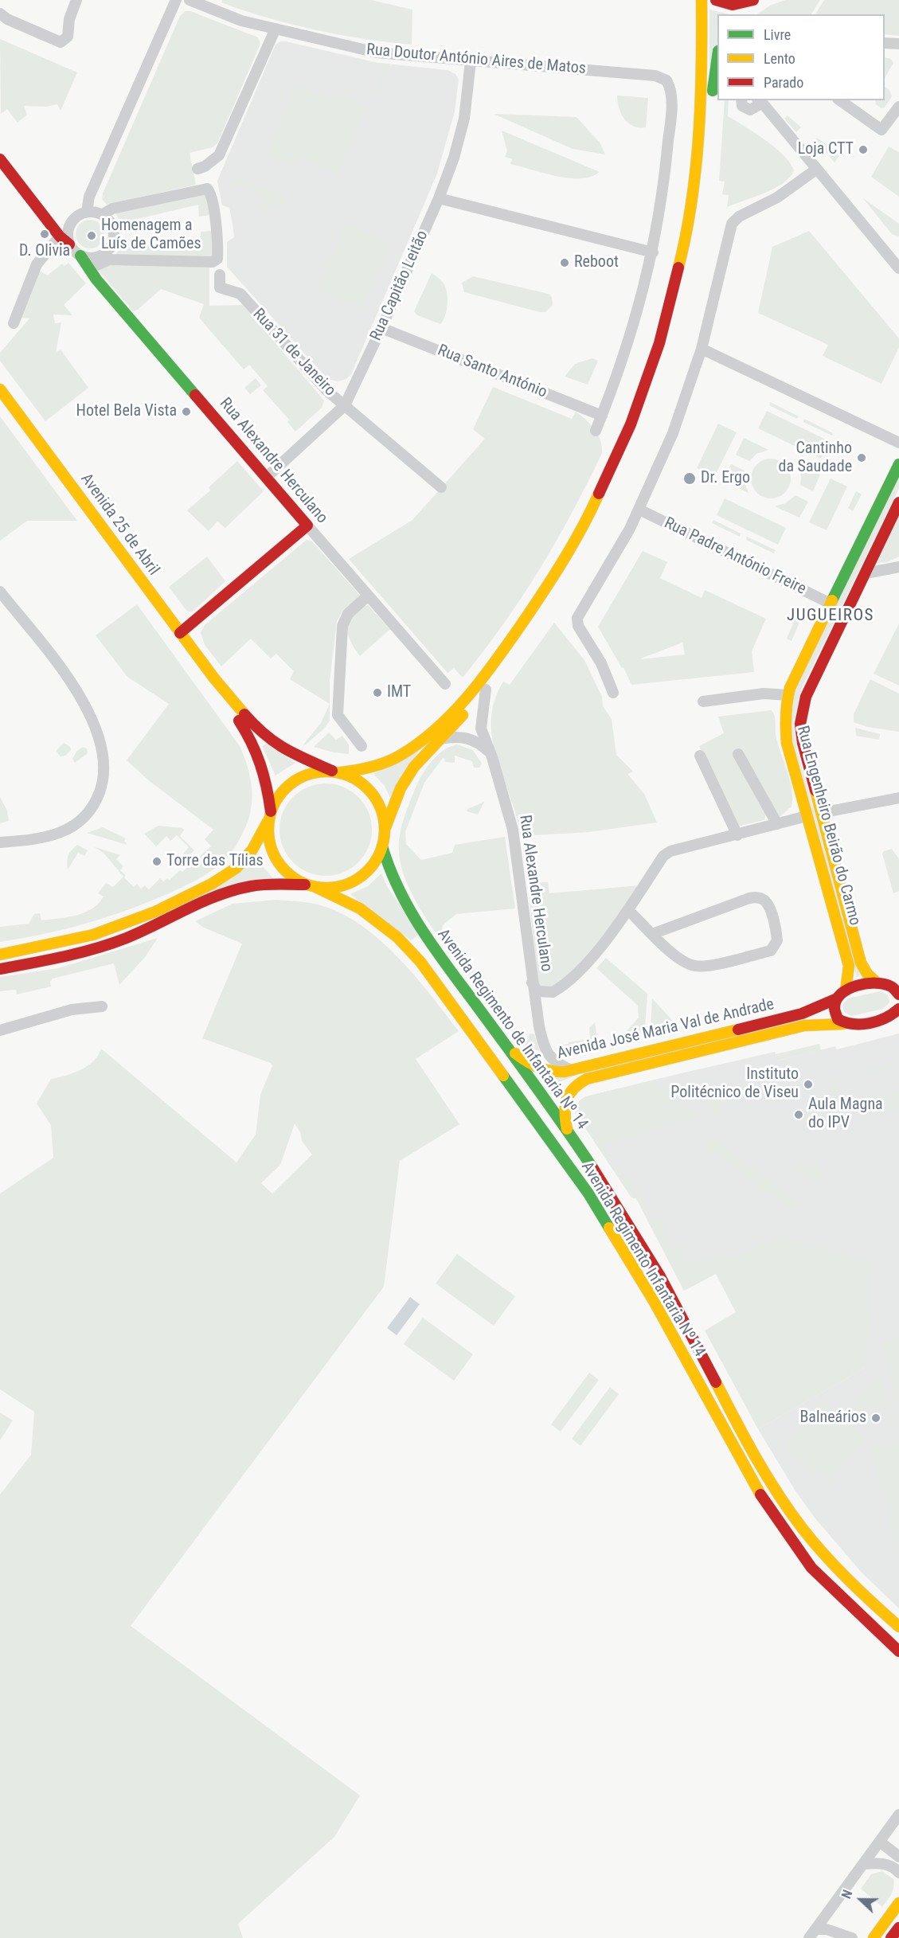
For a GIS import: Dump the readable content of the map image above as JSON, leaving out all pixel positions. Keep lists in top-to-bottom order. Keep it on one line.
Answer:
{"streets":{"main road":["Rua Alexandre Herculano","Avenida 25 de Abril","Rua Engenheiro Beirão do Carmo","Avenida Regimento de Infantaria Nº 14","Avenida José Maria Val de Andrade","Avenida Regimento Infantaria Nº 14"],"street":["Rua Doutor António Aires de Matos","Rua Capitão Leitão","Rua 31 de Janeiro","Rua Santo António","Rua Padre António Freire"]},"crossings":[["Rua Doutor António Aires de Matos","Rua Capitão Leitão"],["Rua Capitão Leitão","Rua 31 de Janeiro"],["Rua Capitão Leitão","Rua Santo António"],["Rua Capitão Leitão","Rua Alexandre Herculano"],["Rua Alexandre Herculano","Avenida José Maria Val de Andrade"],["Avenida 25 de Abril","Avenida Regimento de Infantaria Nº 14"],["Avenida 25 de Abril","Avenida Regimento Infantaria Nº 14"],["Rua Padre António Freire","Rua Engenheiro Beirão do Carmo"],["Rua Engenheiro Beirão do Carmo","Avenida José Maria Val de Andrade"],["Avenida Regimento de Infantaria Nº 14","Avenida José Maria Val de Andrade"],["Avenida Regimento de Infantaria Nº 14","Avenida Regimento Infantaria Nº 14"]],"districts":["JUGUEIROS"],"places":["Loja CTT","D. Olivia","Homenagem a Luís de Camões","Reboot","Hotel Bela Vista","Cantinho da Saudade","Dr. Ergo","IMT","Torre das Tílias","Instituto Politécnico de Viseu","Aula Magna do IPV","Balneários"],"legend":["Livre","Lento","Parado"],"north":"left"}
